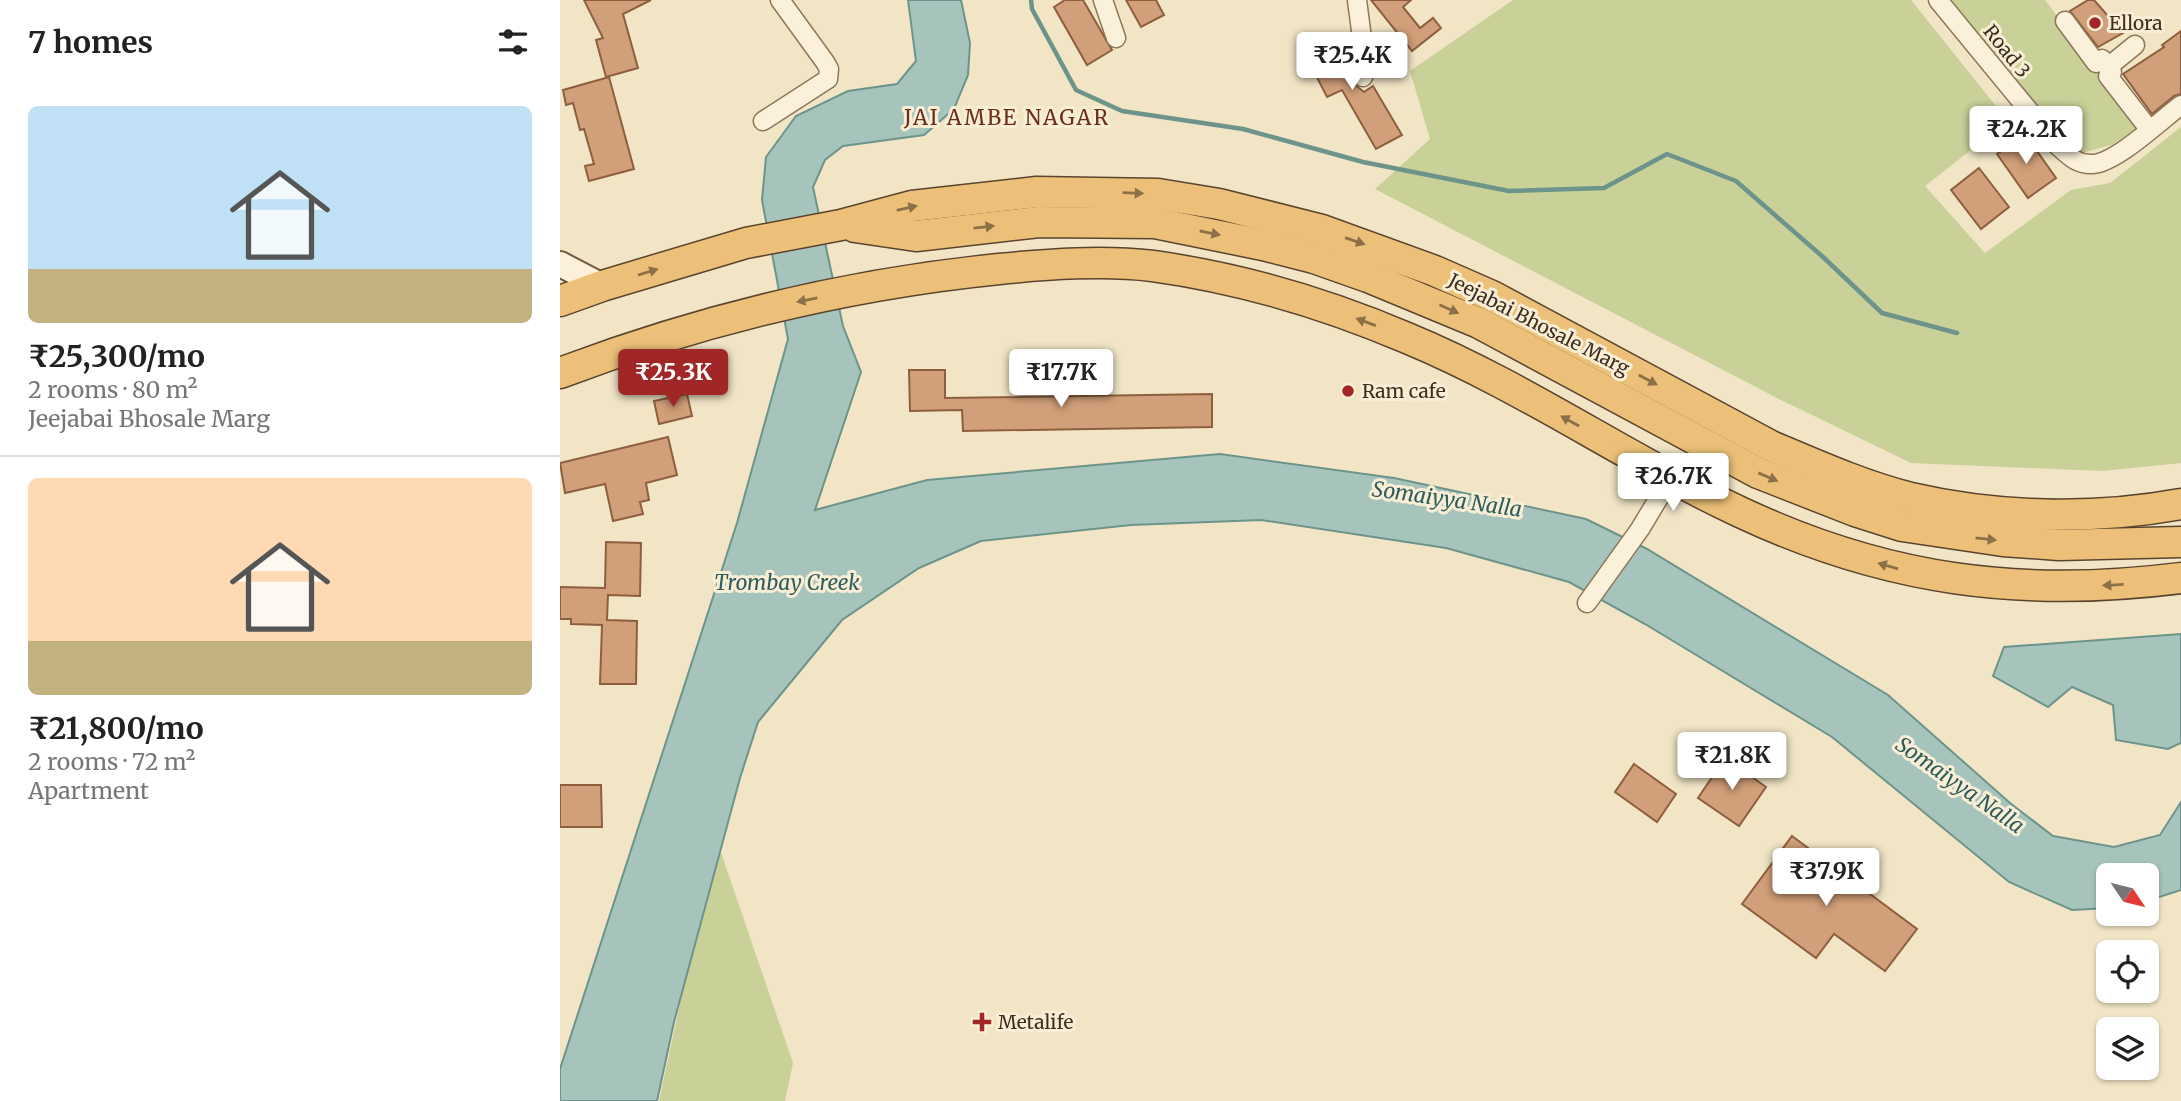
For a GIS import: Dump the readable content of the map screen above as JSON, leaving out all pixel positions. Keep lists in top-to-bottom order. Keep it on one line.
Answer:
{"streets":{"highway":["Jeejabai Bhosale Marg"],"street":["Road 3"]},"districts":["JAI AMBE NAGAR"],"water":["Somaiyya Nalla","Trombay Creek"],"places":{"other":["Ellora","Ram cafe"],"health":["Metalife"]},"north":"bottom right","page":{"heading":"7 homes","price":["₹25.4K","₹24.2K","₹25.3K","₹17.7K","₹26.7K","₹21.8K","₹37.9K"],"list":[{"name":"₹25,300/mo","note":"2 rooms · 80 m² · Jeejabai Bhosale Marg"},{"name":"₹21,800/mo","note":"2 rooms · 72 m² · Apartment"}]}}
